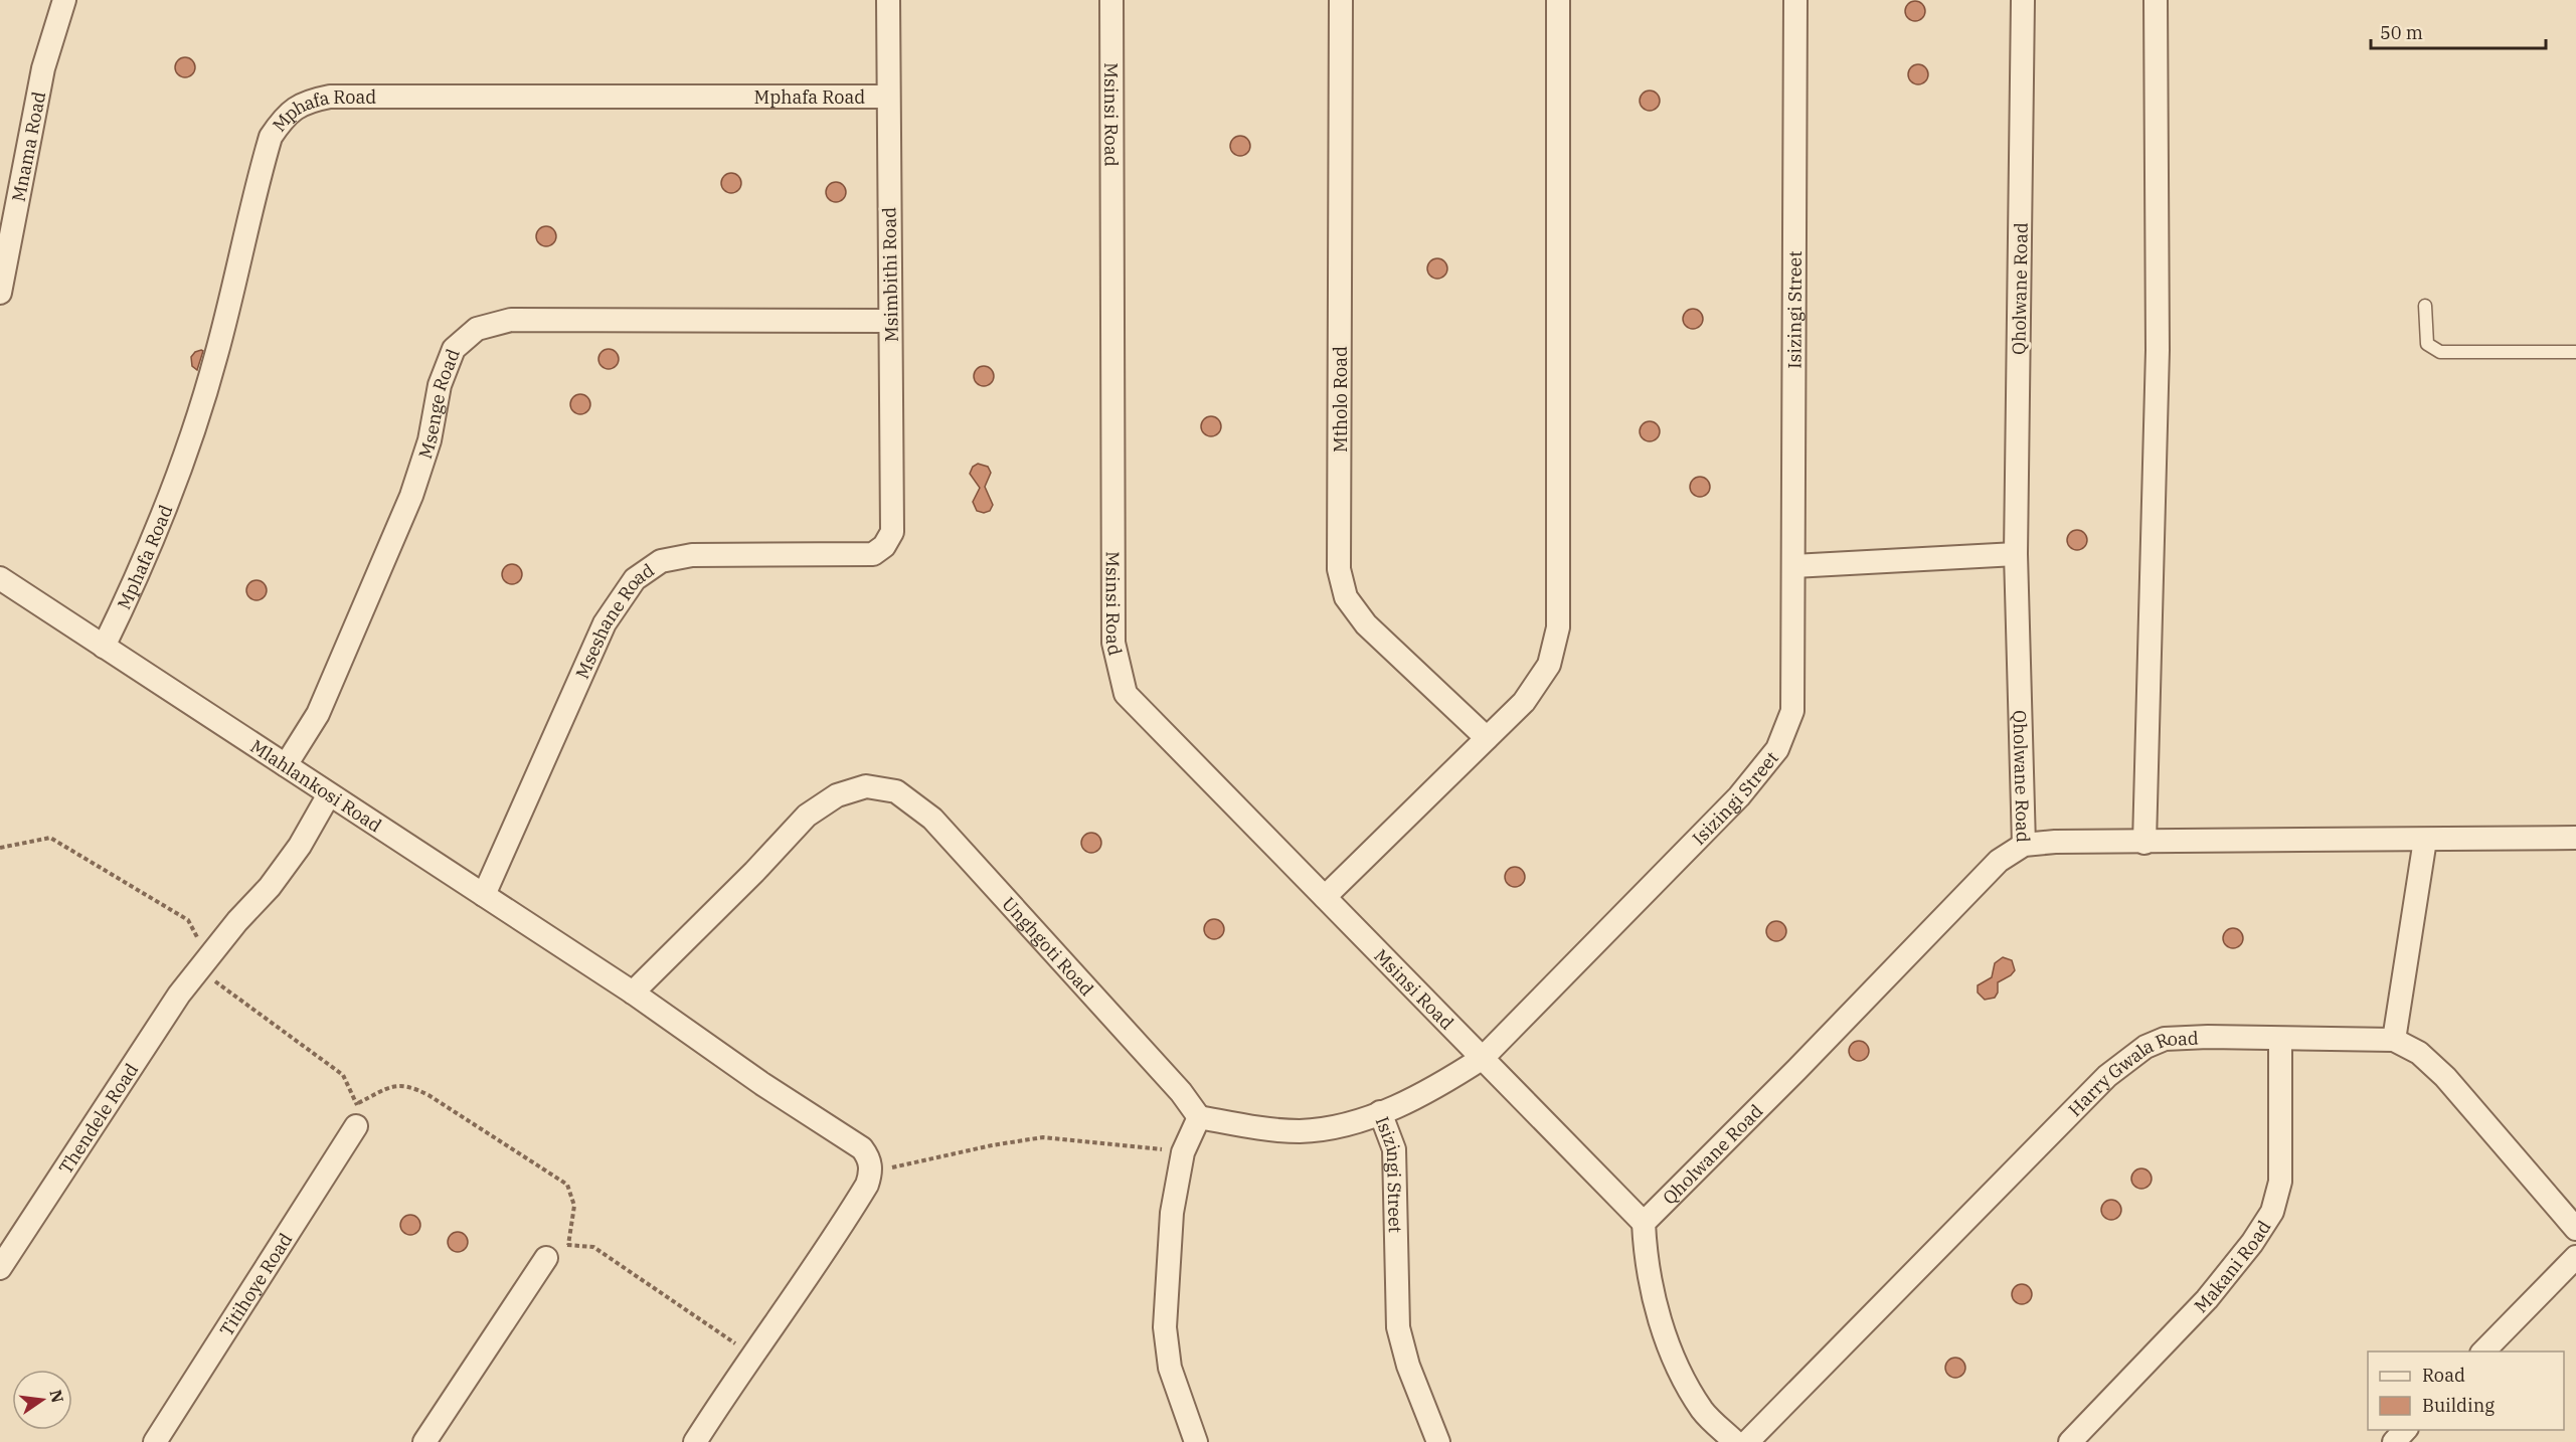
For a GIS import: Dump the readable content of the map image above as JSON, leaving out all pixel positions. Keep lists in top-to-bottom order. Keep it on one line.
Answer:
{"streets":{"street":["Mphafa Road","Msinsi Road","Mnama Road","Msimbithi Road","Qholwane Road","Isizingi Street","Mtholo Road","Msenge Road","Mseshane Road","Mlahlankosi Road","Unghgoti Road","Harry Gwala Road","Thendele Road","Makani Road","Titihoye Road"]},"crossings":[["Mphafa Road","Msimbithi Road"],["Mphafa Road","Mlahlankosi Road"],["Msinsi Road","Qholwane Road"],["Msinsi Road","Isizingi Street"],["Msimbithi Road","Msenge Road"],["Msimbithi Road","Mseshane Road"],["Msenge Road","Mlahlankosi Road"],["Mseshane Road","Mlahlankosi Road"],["Mlahlankosi Road","Unghgoti Road"],["Mlahlankosi Road","Thendele Road"],["Harry Gwala Road","Makani Road"]],"legend":["Road","Building"],"scale_bar":"50 m","north":"right"}
